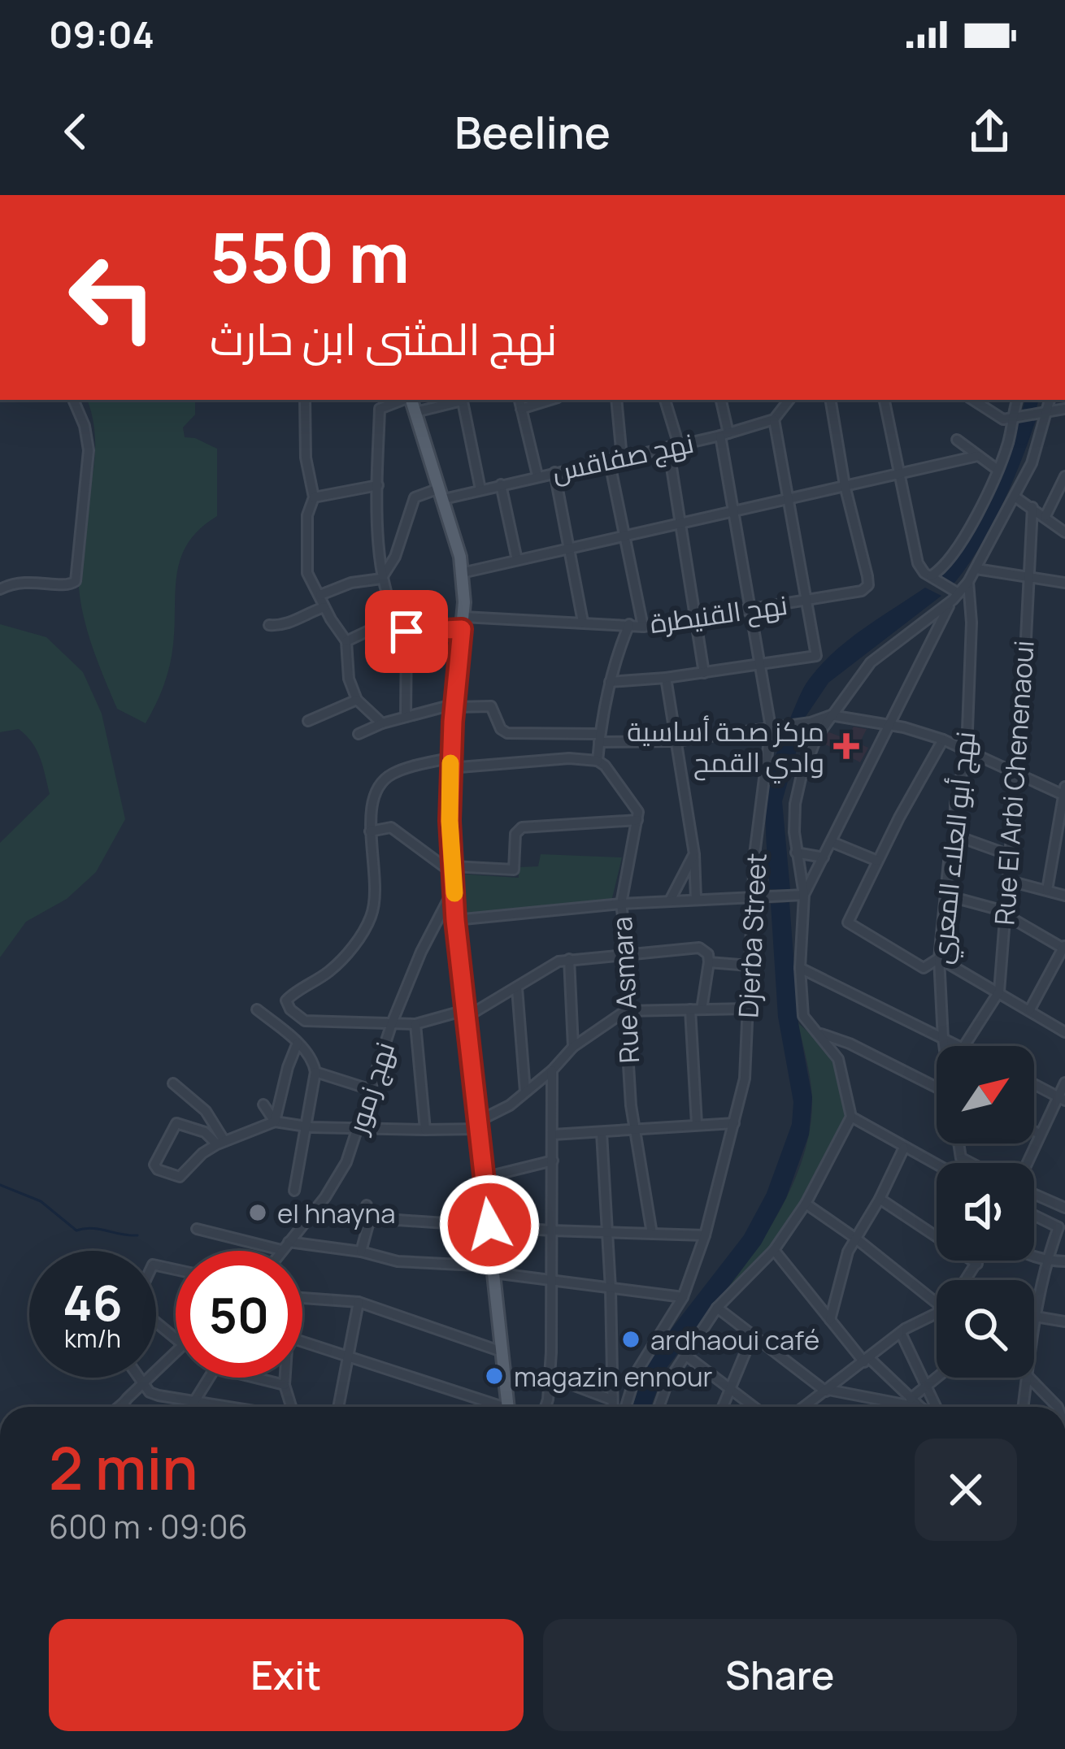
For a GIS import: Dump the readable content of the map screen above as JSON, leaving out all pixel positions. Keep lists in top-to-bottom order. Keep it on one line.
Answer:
{"streets":{"street":["نهج صفاقس","نهح القنيطرة","Rue El Arbi Chenenaoui","نهج أبو العلاء المعري","Djerba Street","Rue Asmara","نهج زمور"]},"crossings":[["نهج صفاقس","Djerba Street"],["نهح القنيطرة","Djerba Street"]],"places":{"health":["مركز صحة أساسية وادي القمح"],"other":["el hnayna","ardhaoui café","magazin ennour"]},"north":"top right","page":{"status":"09:04","header":"Beeline","turn":["550 m","نهج المثنى ابن حارث"],"speed":"46 km/h","limit":"50","heading":["2 min","600 m · 09:06"],"buttons":["Exit","Share"]}}
